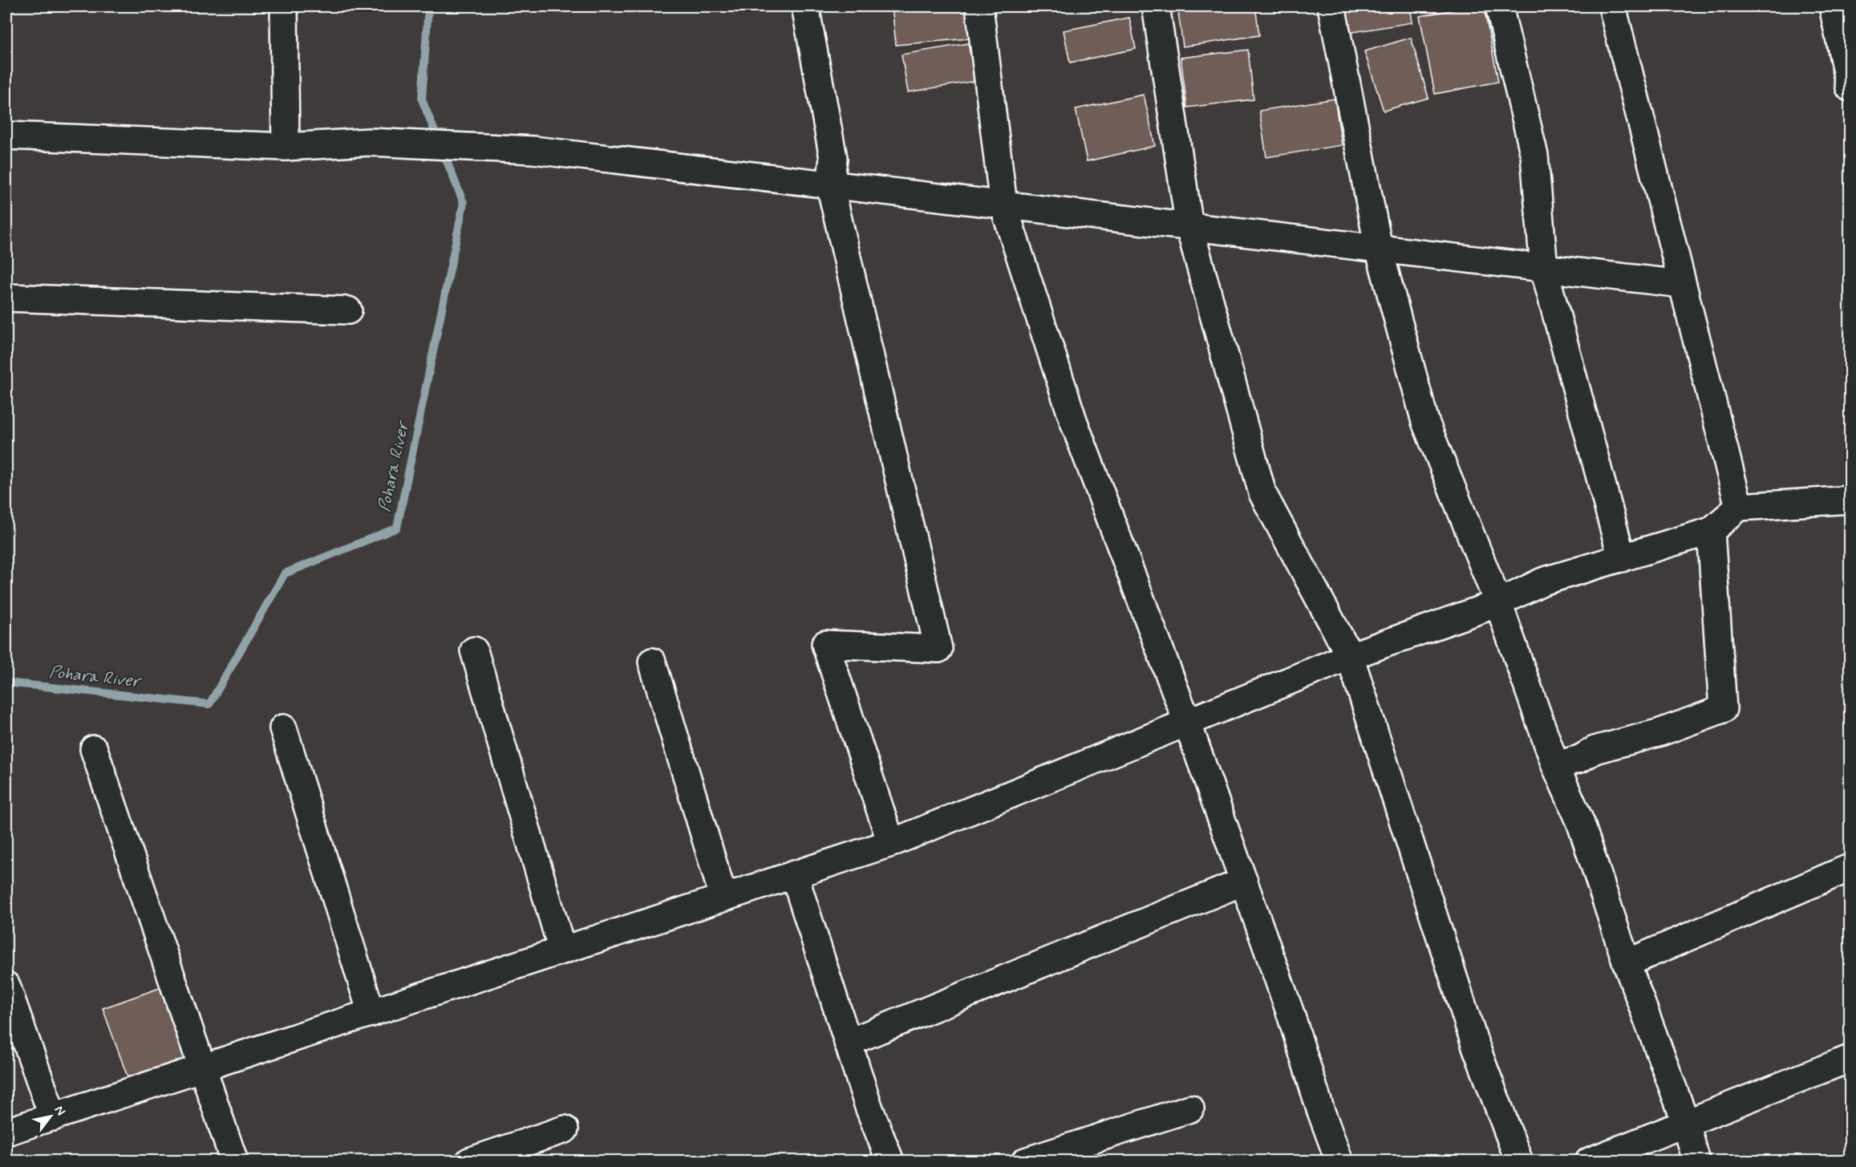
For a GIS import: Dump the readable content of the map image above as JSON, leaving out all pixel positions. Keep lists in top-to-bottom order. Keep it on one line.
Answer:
{"water":["Pohara River"],"north":"top right"}
